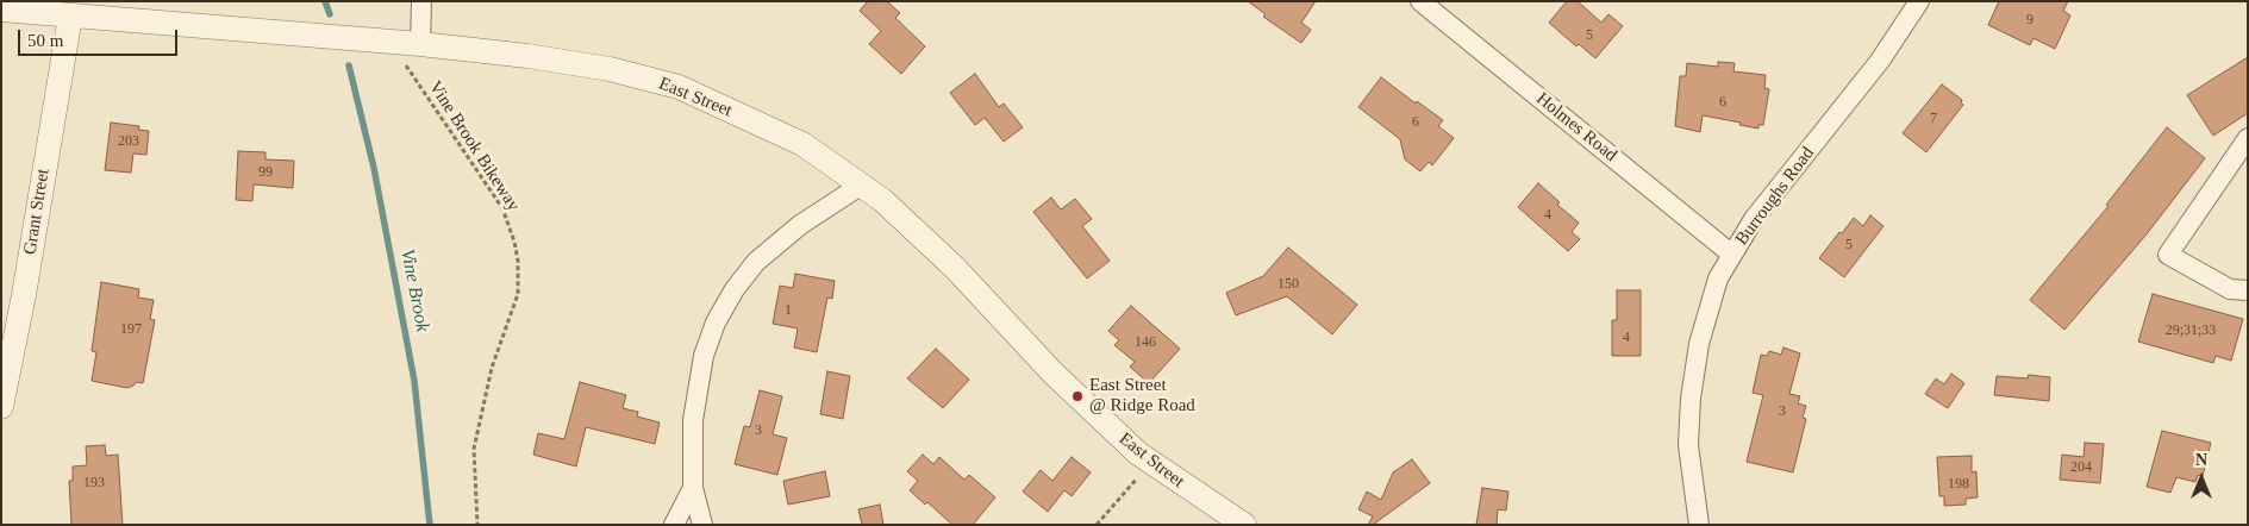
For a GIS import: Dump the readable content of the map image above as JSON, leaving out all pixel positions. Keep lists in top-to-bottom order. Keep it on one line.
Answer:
{"streets":{"street":["East Street","Holmes Road","Burroughs Road","Grant Street"],"path":["Vine Brook Bikeway"]},"crossings":[["East Street","Grant Street"],["Holmes Road","Burroughs Road"]],"water":["Vine Brook"],"places":["East Street @ Ridge Road"],"house_numbers":["9","5","6","7","6","203","99","4","5","150","1","197","29;31;33","4","146","3","3","204","193","198"],"scale_bar":"50 m","north":"top"}
